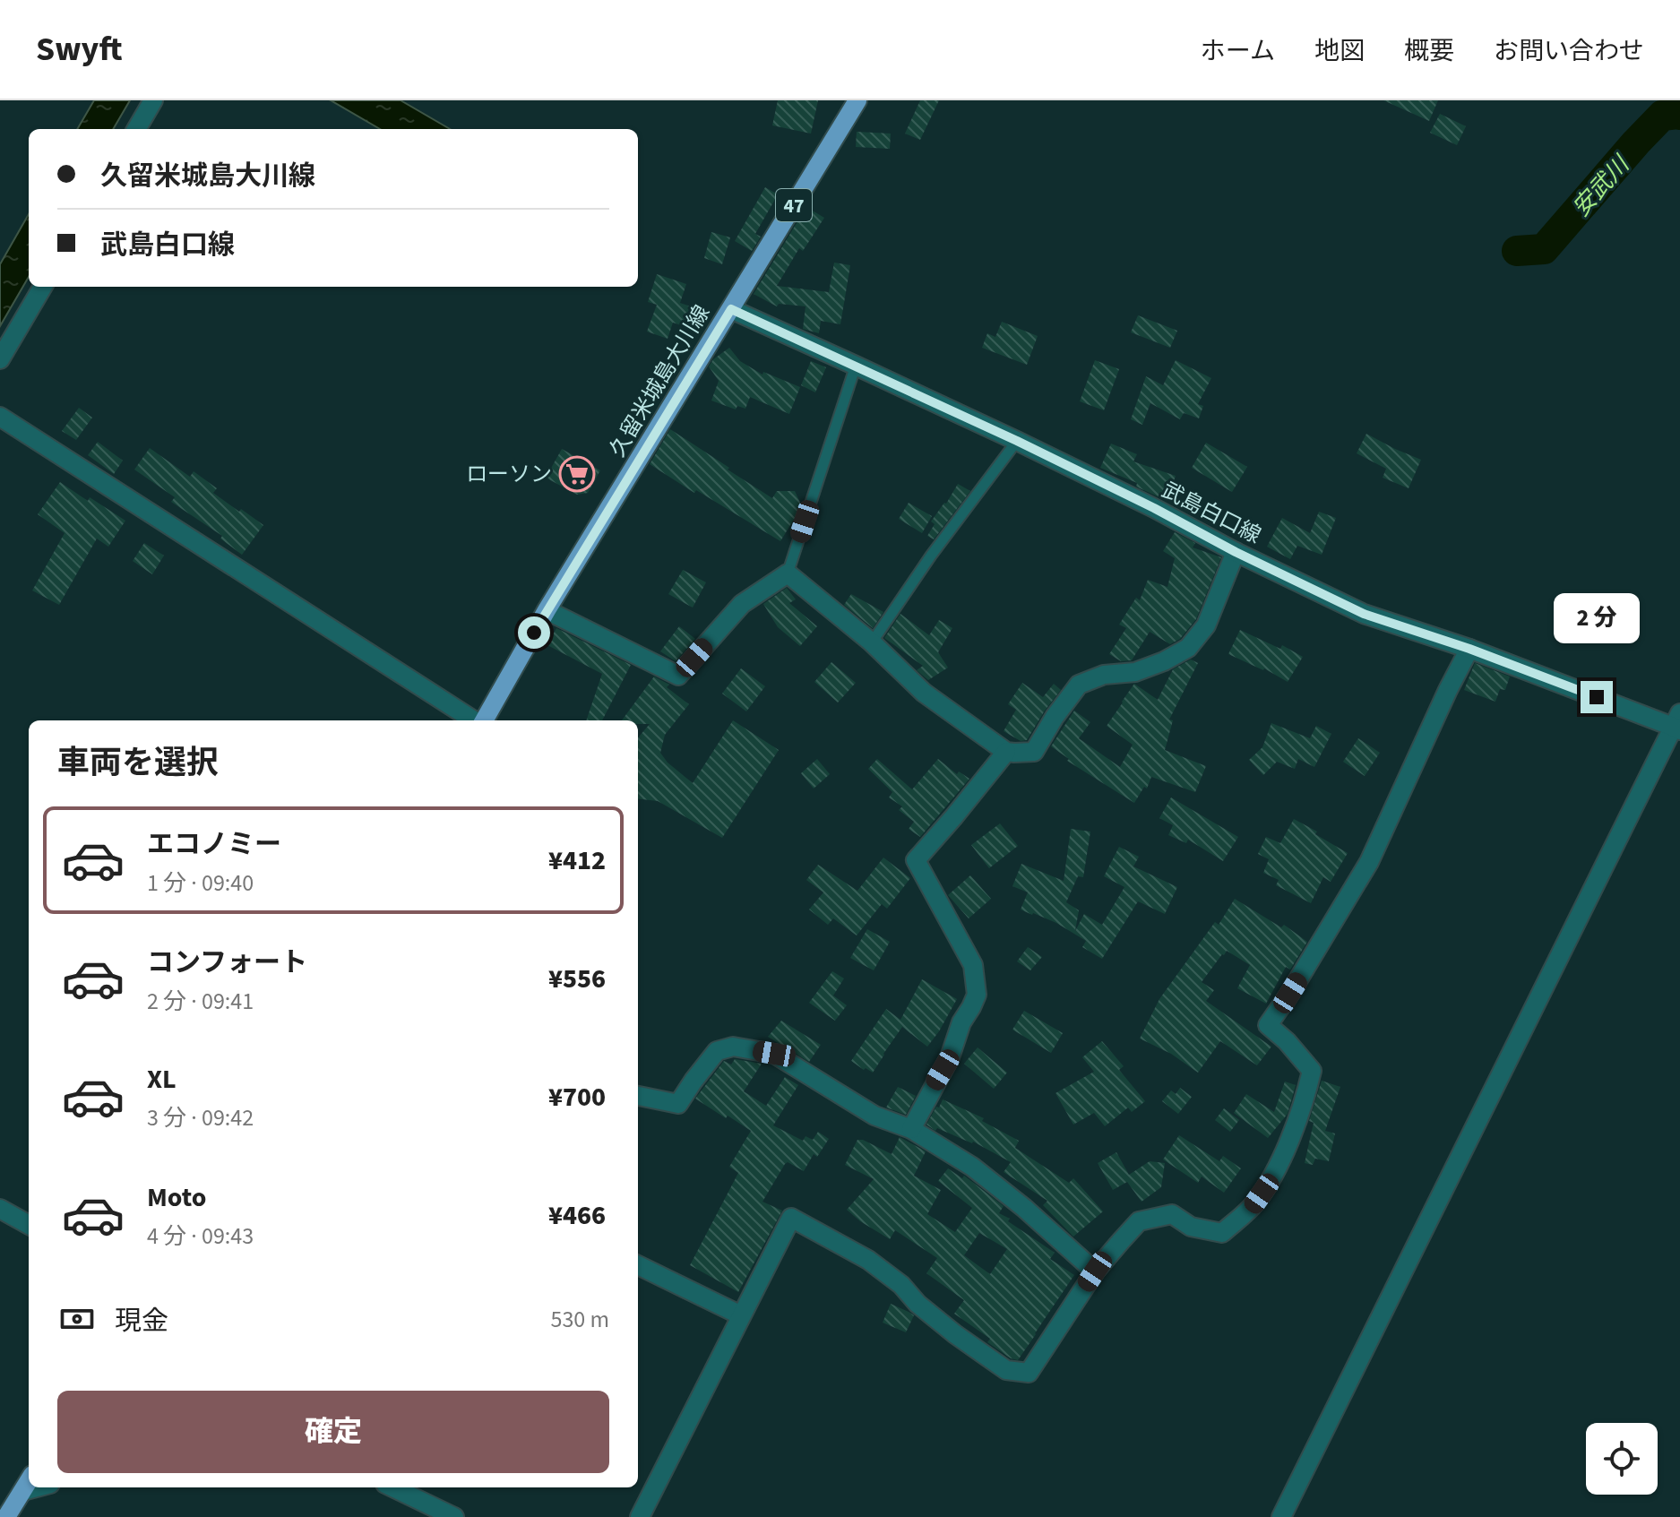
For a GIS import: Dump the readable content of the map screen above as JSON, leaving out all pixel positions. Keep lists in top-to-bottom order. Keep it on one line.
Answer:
{"streets":{"main road":["47","久留米城島大川線"],"street":["武島白口線"]},"crossings":[["久留米城島大川線","武島白口線"]],"water":["安武川"],"places":{"supermarket":["ローソン"]},"page":{"header":"Swyft","nav":["ホーム","地図","概要","お問い合わせ"],"banner":["久留米城島大川線","武島白口線"],"bubble":"2 分","heading":"車両を選択","list":[{"name":"エコノミー","note":"1 分 · 09:40","value":"¥412"},{"name":"コンフォート","note":"2 分 · 09:41","value":"¥556"},{"name":"XL","note":"3 分 · 09:42","value":"¥700"},{"name":"Moto","note":"4 分 · 09:43","value":"¥466"}],"pay":["現金","530 m"],"buttons":"確定"}}
